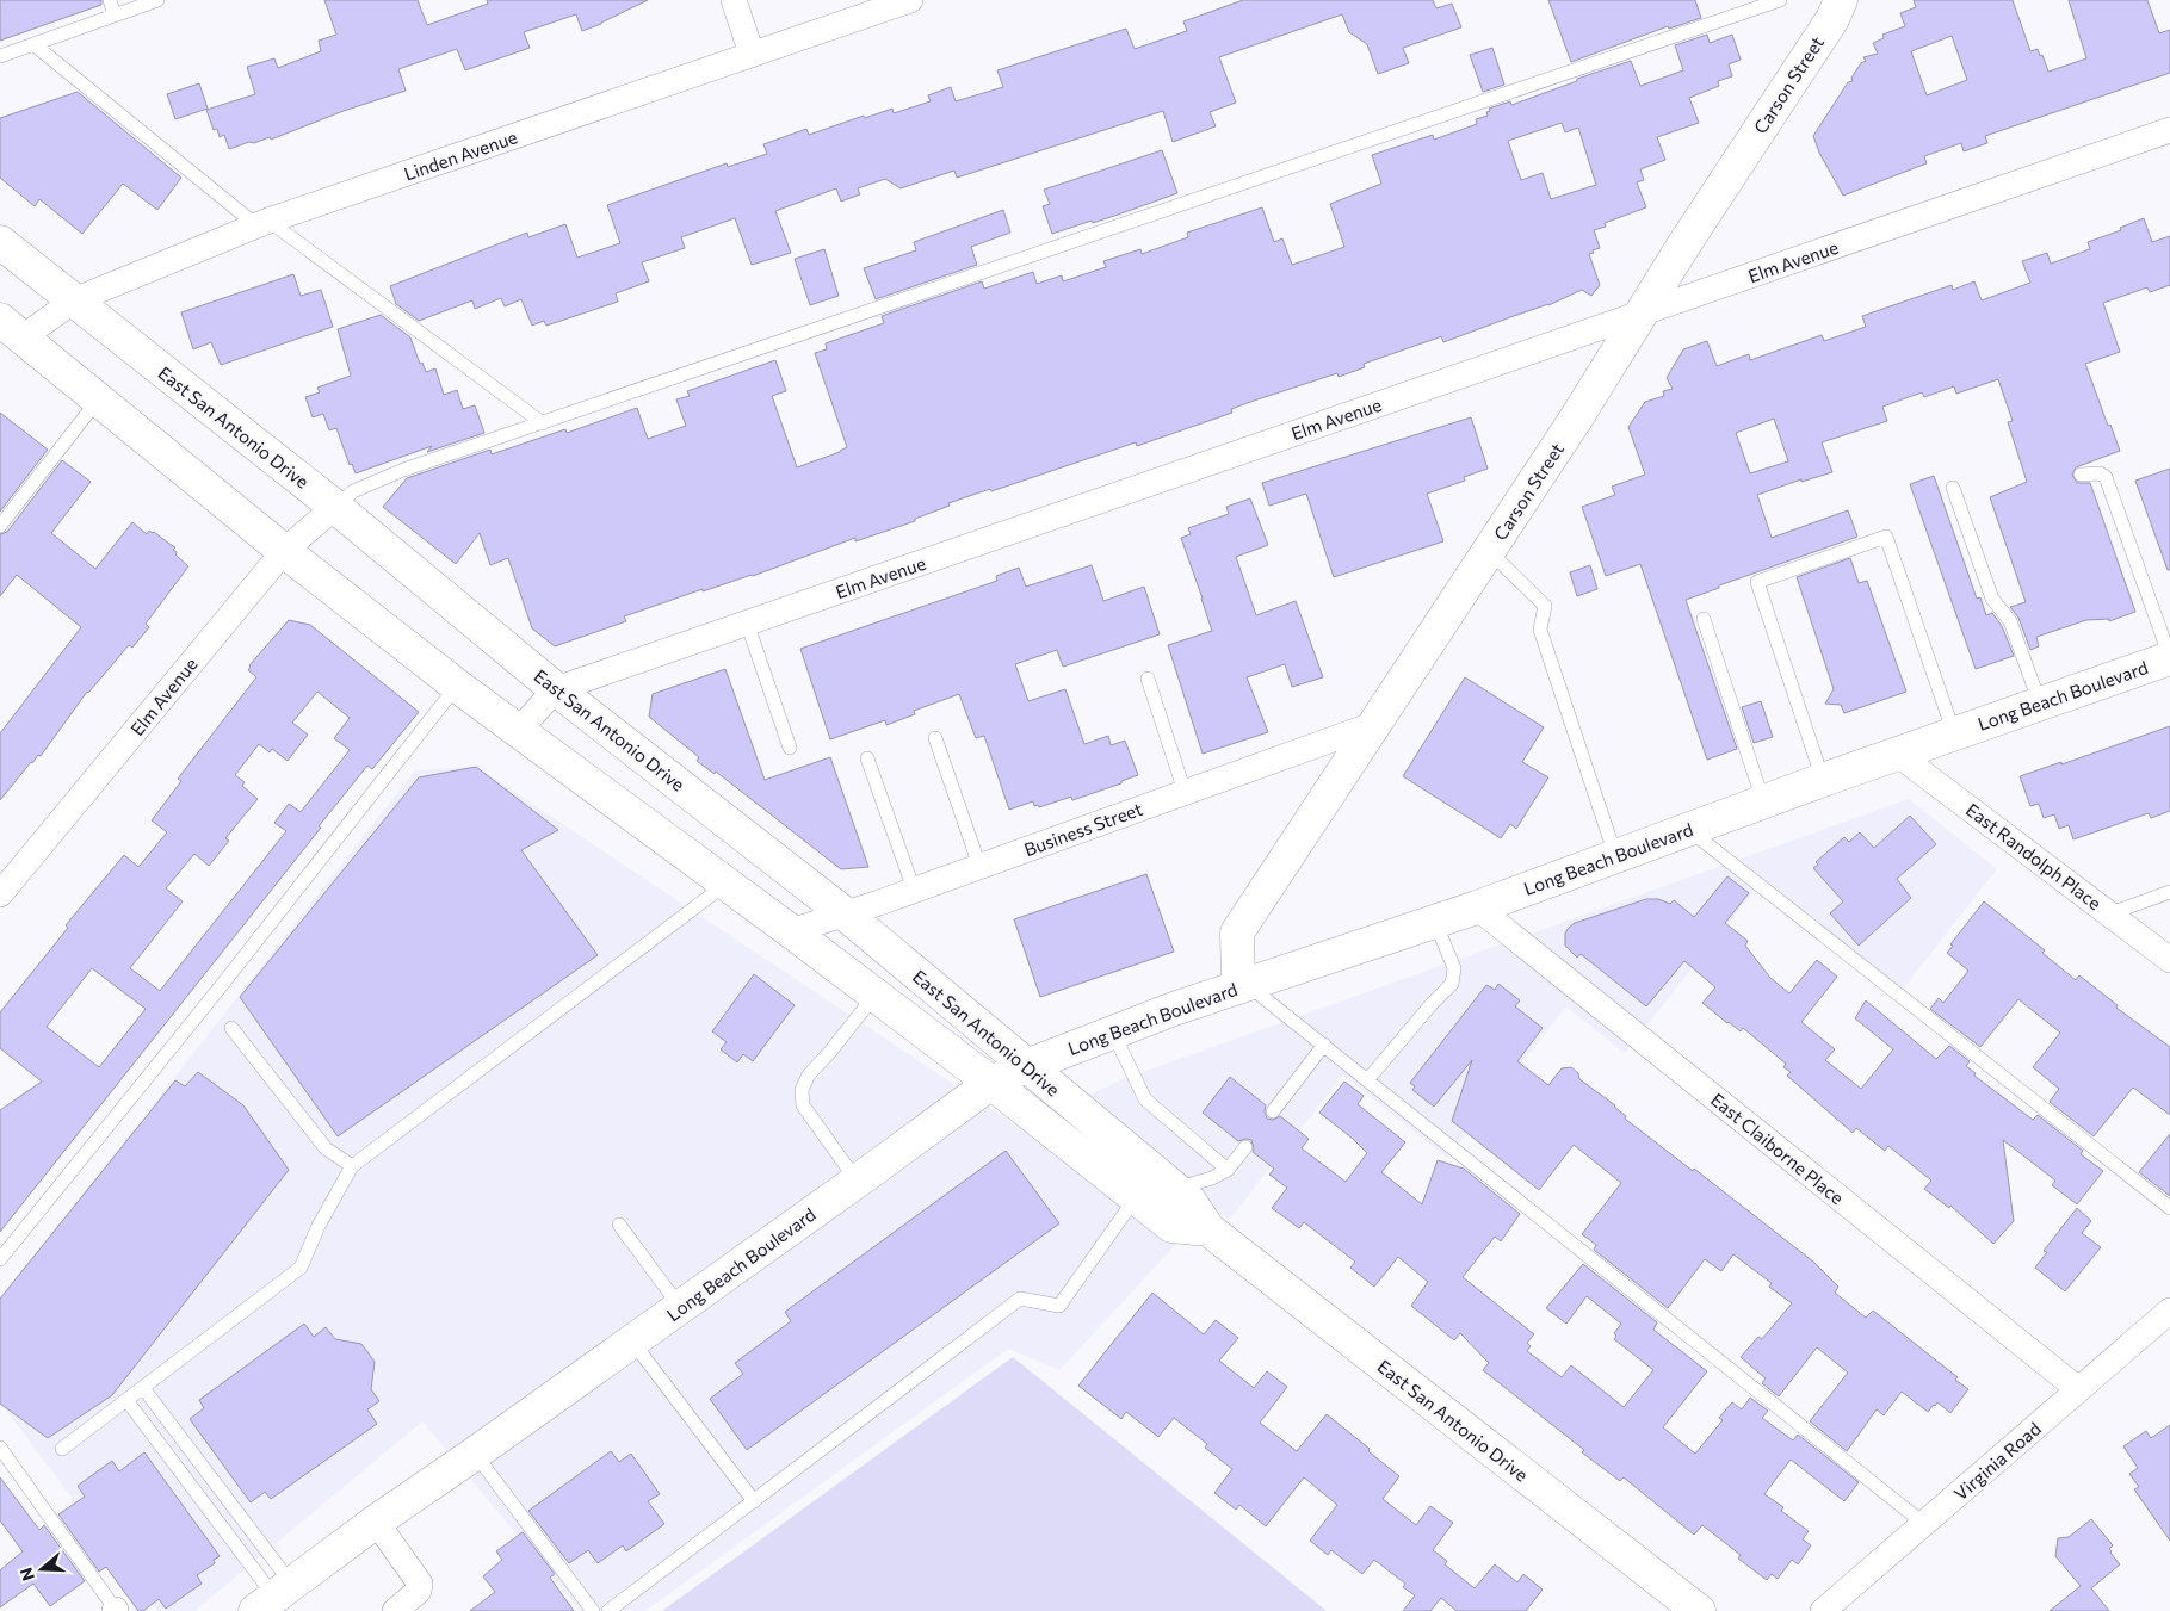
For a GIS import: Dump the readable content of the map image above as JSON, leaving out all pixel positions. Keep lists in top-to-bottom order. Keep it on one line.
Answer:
{"streets":{"main road":["Carson Street","East San Antonio Drive","Long Beach Boulevard"],"street":["Linden Avenue","Elm Avenue","Business Street","East Randolph Place","East Claiborne Place","Virginia Road"]},"crossings":[["Carson Street","Elm Avenue"],["Carson Street","Long Beach Boulevard"],["Carson Street","Business Street"],["Linden Avenue","East San Antonio Drive"],["Elm Avenue","East San Antonio Drive"],["East San Antonio Drive","Long Beach Boulevard"],["East San Antonio Drive","Business Street"],["Long Beach Boulevard","East Randolph Place"],["Long Beach Boulevard","East Claiborne Place"],["East Claiborne Place","Virginia Road"]],"north":"left"}
